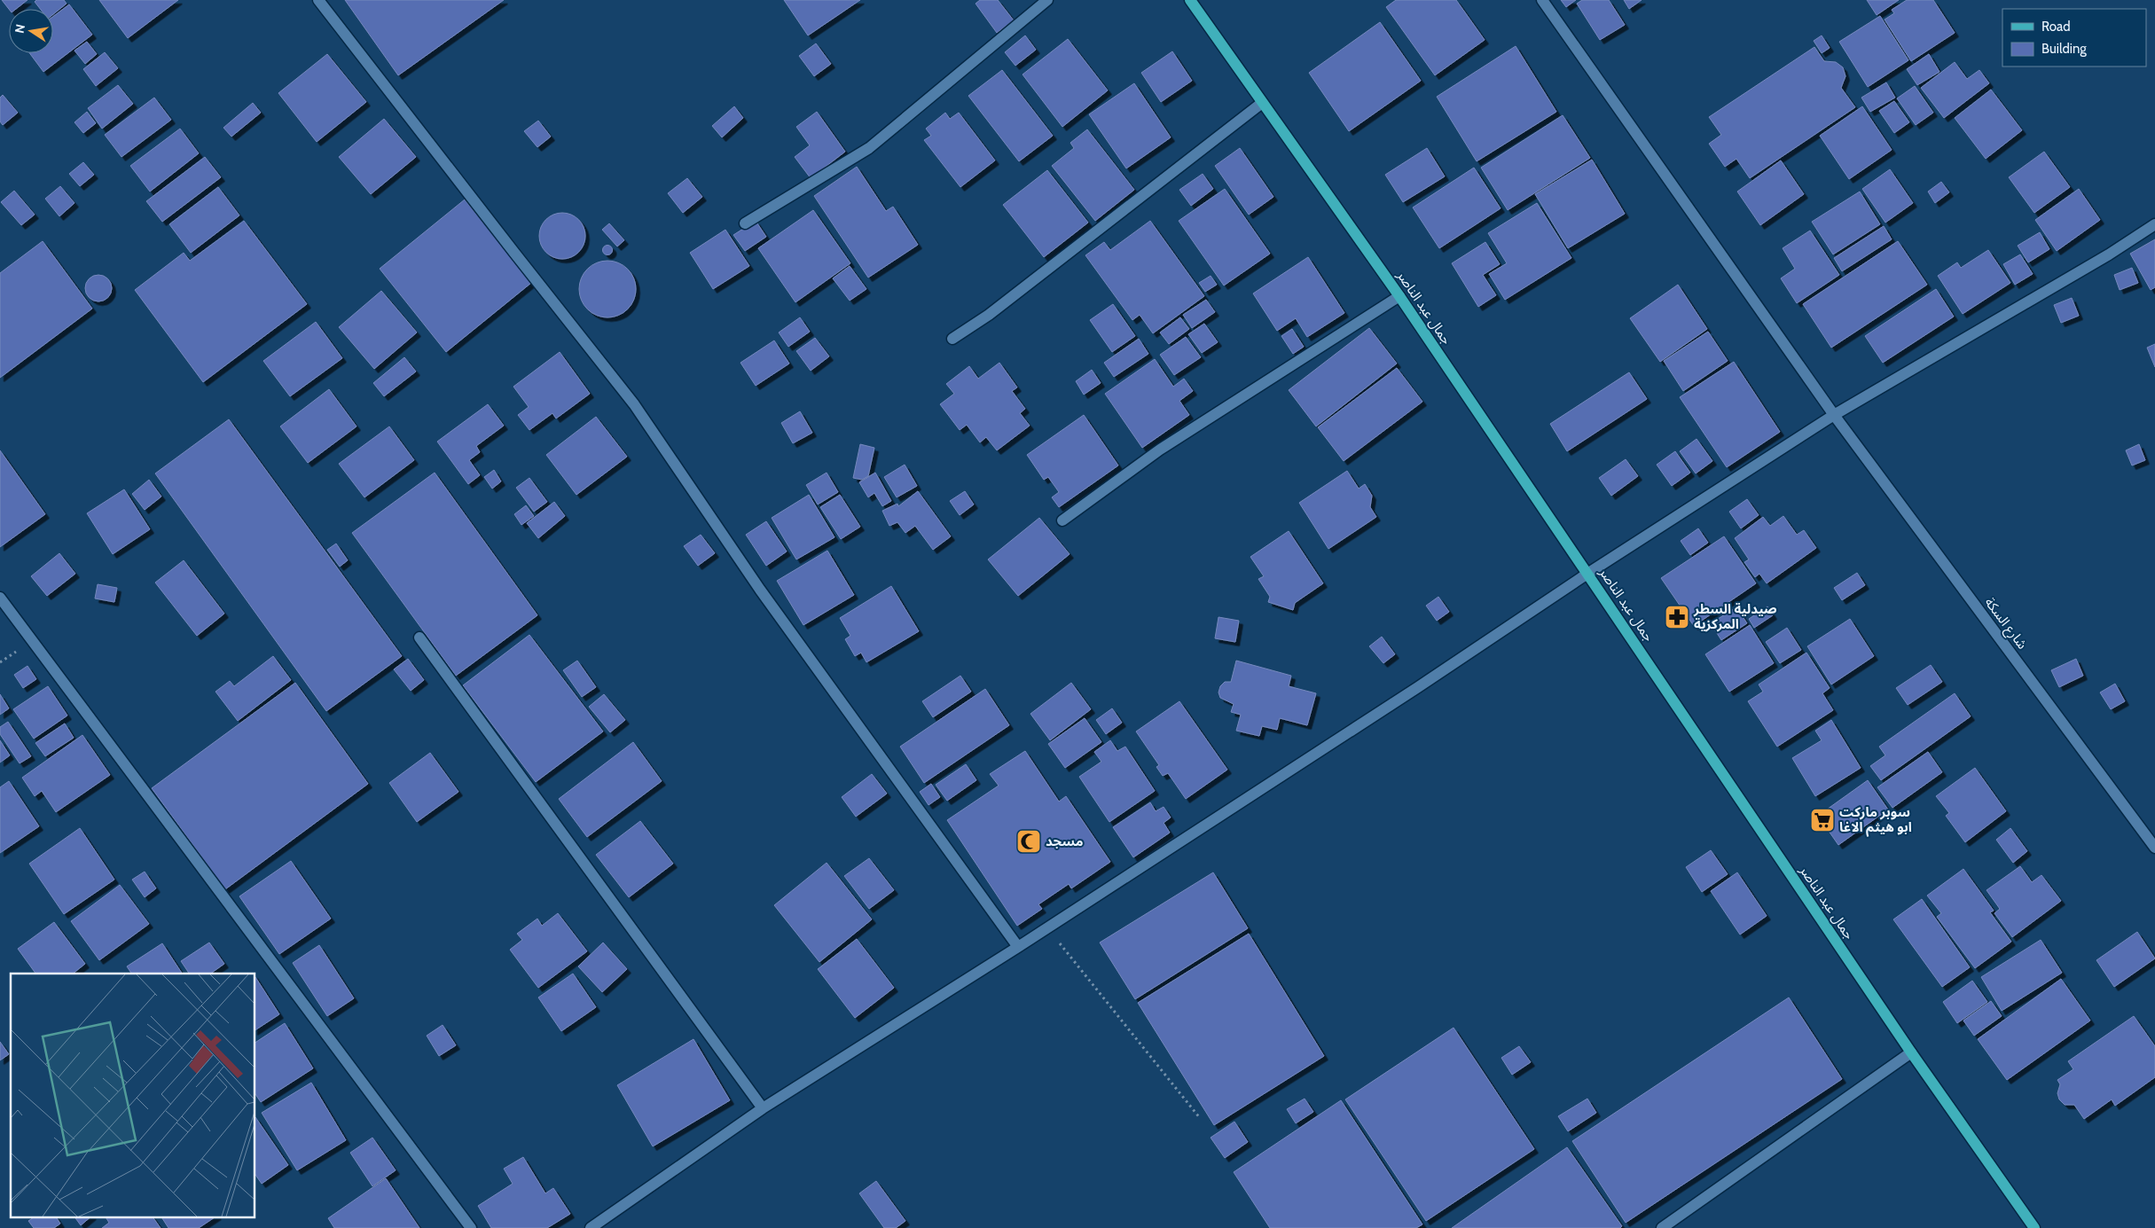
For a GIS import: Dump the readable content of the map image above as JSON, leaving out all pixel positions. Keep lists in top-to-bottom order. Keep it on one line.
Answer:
{"streets":{"main road":["جمال عبد الناصر"],"street":["شارع السكة"]},"places":{"pharmacy":["صيدلية السطر المركزية"],"supermarket":["سوبر ماركت ابو هيثم الاغا"],"mosque":["مسجد"]},"legend":["Road","Building"],"north":"left"}
